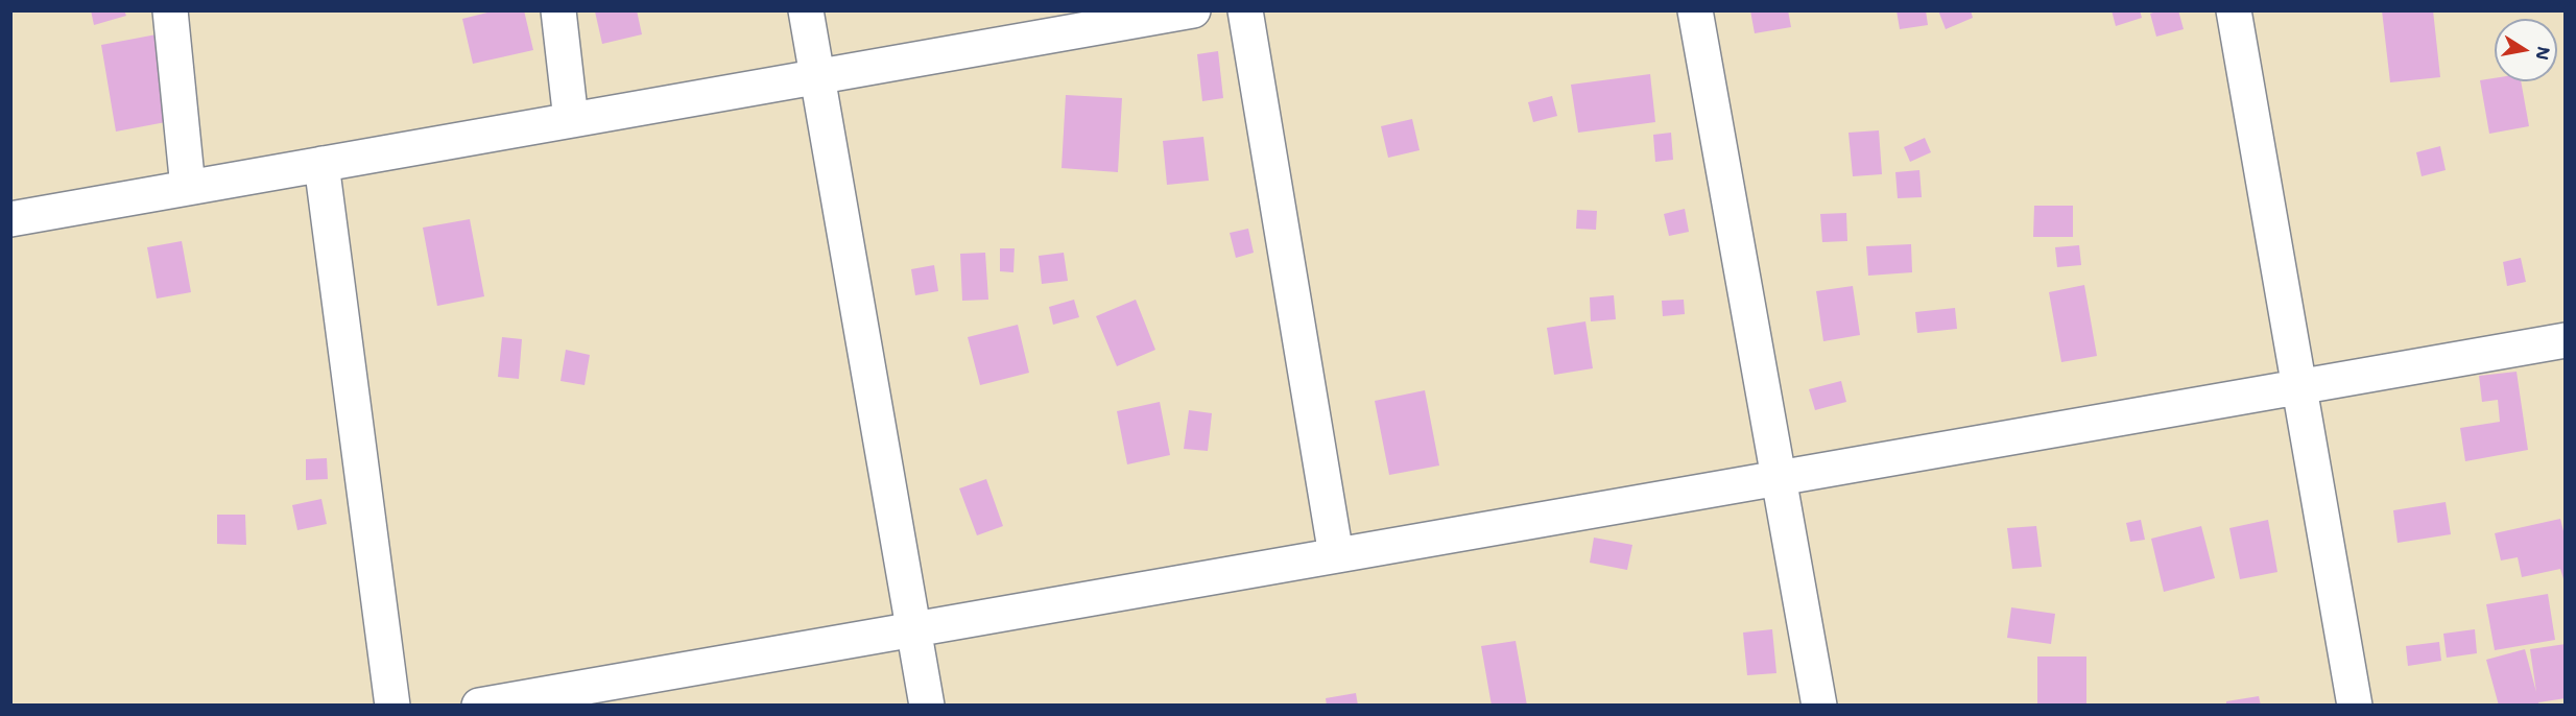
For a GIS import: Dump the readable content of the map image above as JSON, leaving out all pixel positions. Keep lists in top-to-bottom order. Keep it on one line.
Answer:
{"north":"right"}
